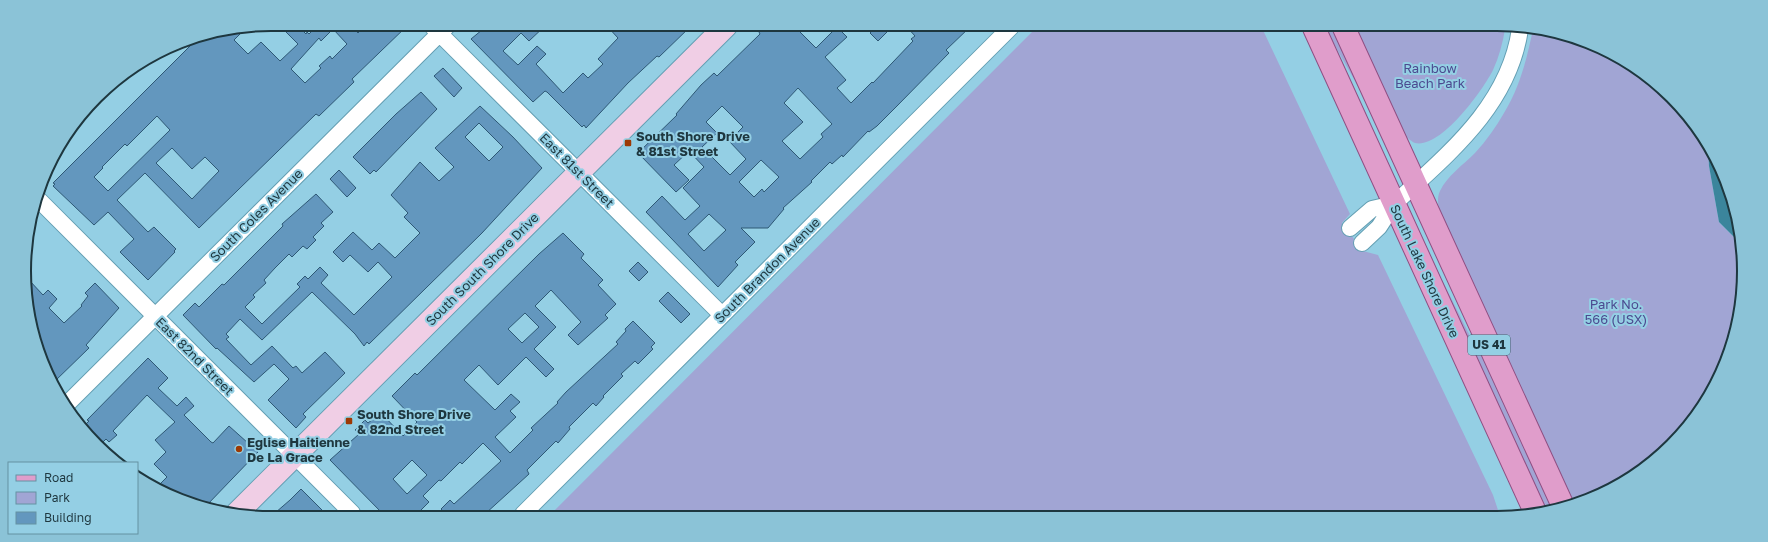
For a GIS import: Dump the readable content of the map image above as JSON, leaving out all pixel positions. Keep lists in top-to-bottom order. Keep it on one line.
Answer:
{"streets":{"main road":["South Lake Shore Drive","US 41"],"street":["East 81st Street","South Coles Avenue","South South Shore Drive","South Brandon Avenue","East 82nd Street"]},"crossings":[["East 81st Street","South South Shore Drive"],["East 81st Street","South Brandon Avenue"],["South Coles Avenue","East 82nd Street"],["South South Shore Drive","East 82nd Street"]],"parks":["Rainbow Beach Park","Park No. 566 (USX)"],"places":{"transit":["South Shore Drive & 81st Street","South Shore Drive & 82nd Street"],"other":["Eglise Haitienne De La Grace"]},"legend":["Road","Park","Building"]}
